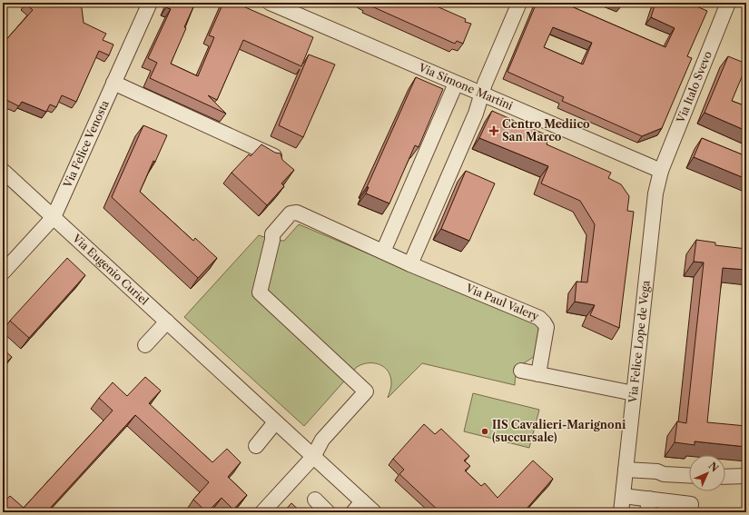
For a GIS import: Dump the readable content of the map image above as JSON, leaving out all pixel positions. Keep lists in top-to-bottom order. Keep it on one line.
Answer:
{"streets":{"street":["Via Simone Martini","Via Italo Svevo","Via Felice Venosta","Via Eugenio Curiel","Via Paul Valery","Via Felice Lope de Vega"]},"crossings":[["Via Simone Martini","Via Italo Svevo"],["Via Simone Martini","Via Felice Lope de Vega"],["Via Italo Svevo","Via Felice Lope de Vega"],["Via Felice Venosta","Via Eugenio Curiel"],["Via Eugenio Curiel","Via Paul Valery"]],"places":{"health":["Centro Mediico San Marco"],"other":["IIS Cavalieri-Marignoni (succursale)"]},"north":"top right"}
